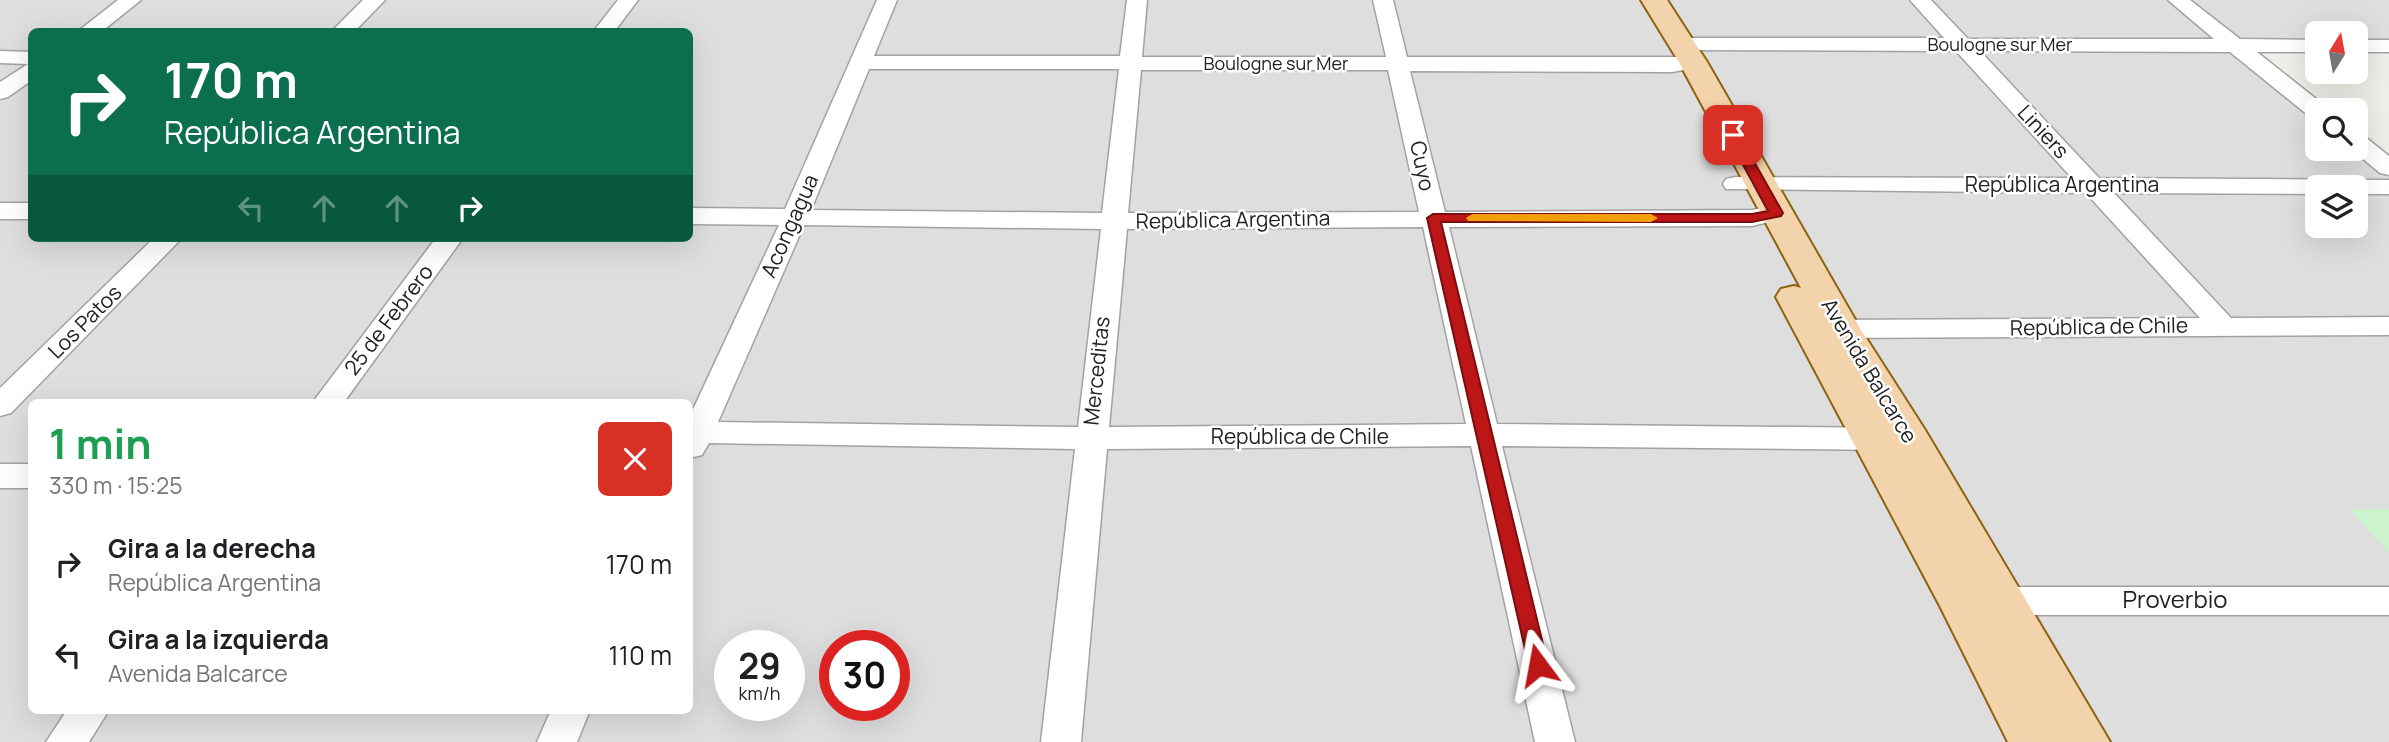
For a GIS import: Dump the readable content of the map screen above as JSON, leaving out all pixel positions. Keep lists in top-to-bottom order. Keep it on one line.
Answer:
{"streets":{"main road":["Avenida Balcarce"],"street":["Boulogne sur Mer","Liniers","Cuyo","República Argentina","Acongagua","25 de Febrero","Los Patos","República de Chile","Merceditas","Proverbio"]},"crossings":[["Boulogne sur Mer","Liniers"],["Boulogne sur Mer","Cuyo"],["Boulogne sur Mer","Acongagua"],["Boulogne sur Mer","Merceditas"],["Boulogne sur Mer","Avenida Balcarce"],["Liniers","República Argentina"],["Liniers","República de Chile"],["Cuyo","República Argentina"],["Cuyo","República de Chile"],["República Argentina","Acongagua"],["República Argentina","Merceditas"],["República Argentina","Avenida Balcarce"],["República de Chile","Merceditas"],["República de Chile","Avenida Balcarce"],["Avenida Balcarce","Proverbio"]],"north":"top","page":{"turn":["170 m","República Argentina"],"heading":["1 min","330 m · 15:25"],"list":[{"name":"Gira a la derecha","note":"República Argentina","value":"170 m"},{"name":"Gira a la izquierda","note":"Avenida Balcarce","value":"110 m"}],"speed":"29 km/h","limit":"30"}}
